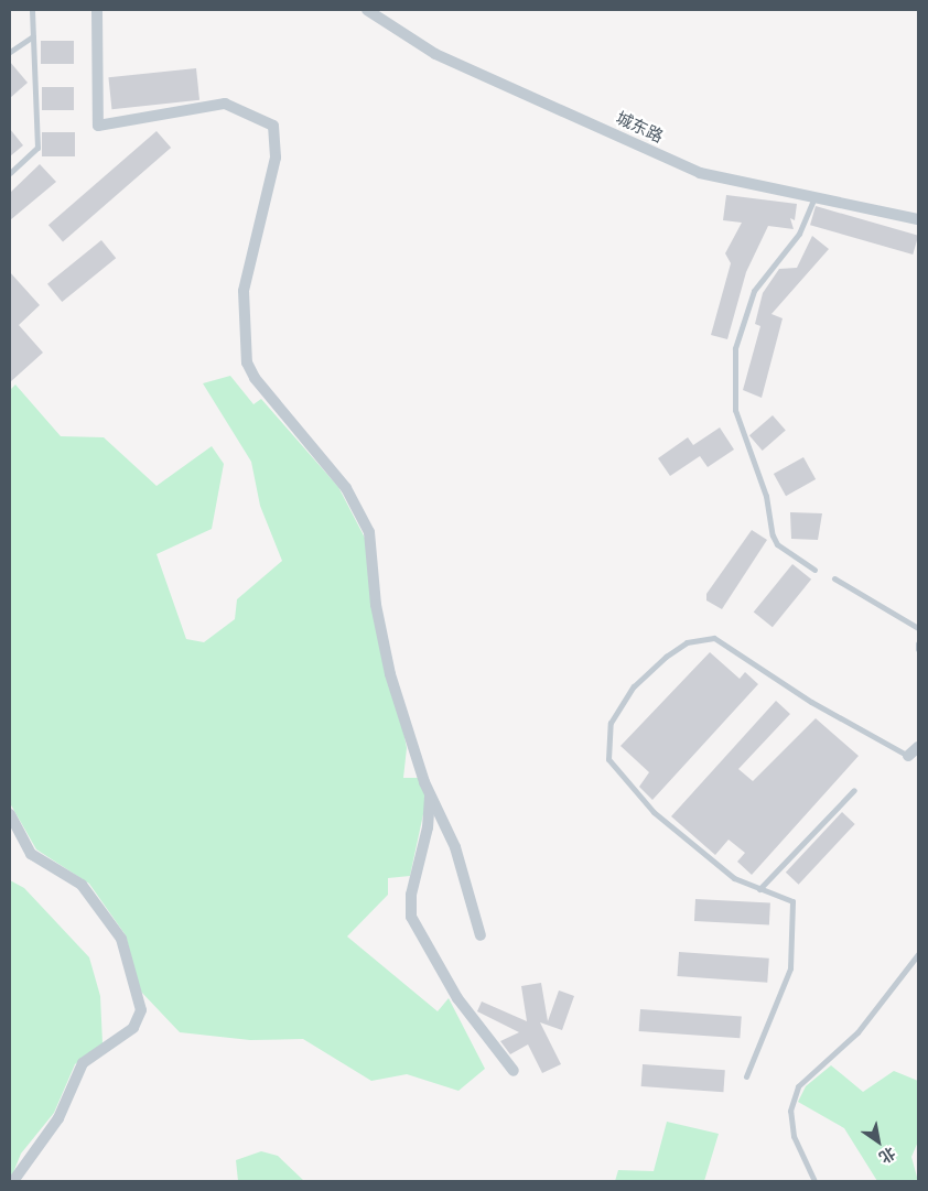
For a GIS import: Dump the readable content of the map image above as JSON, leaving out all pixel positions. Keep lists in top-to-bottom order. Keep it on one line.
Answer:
{"streets":{"street":["城东路"]},"north":"bottom right"}
